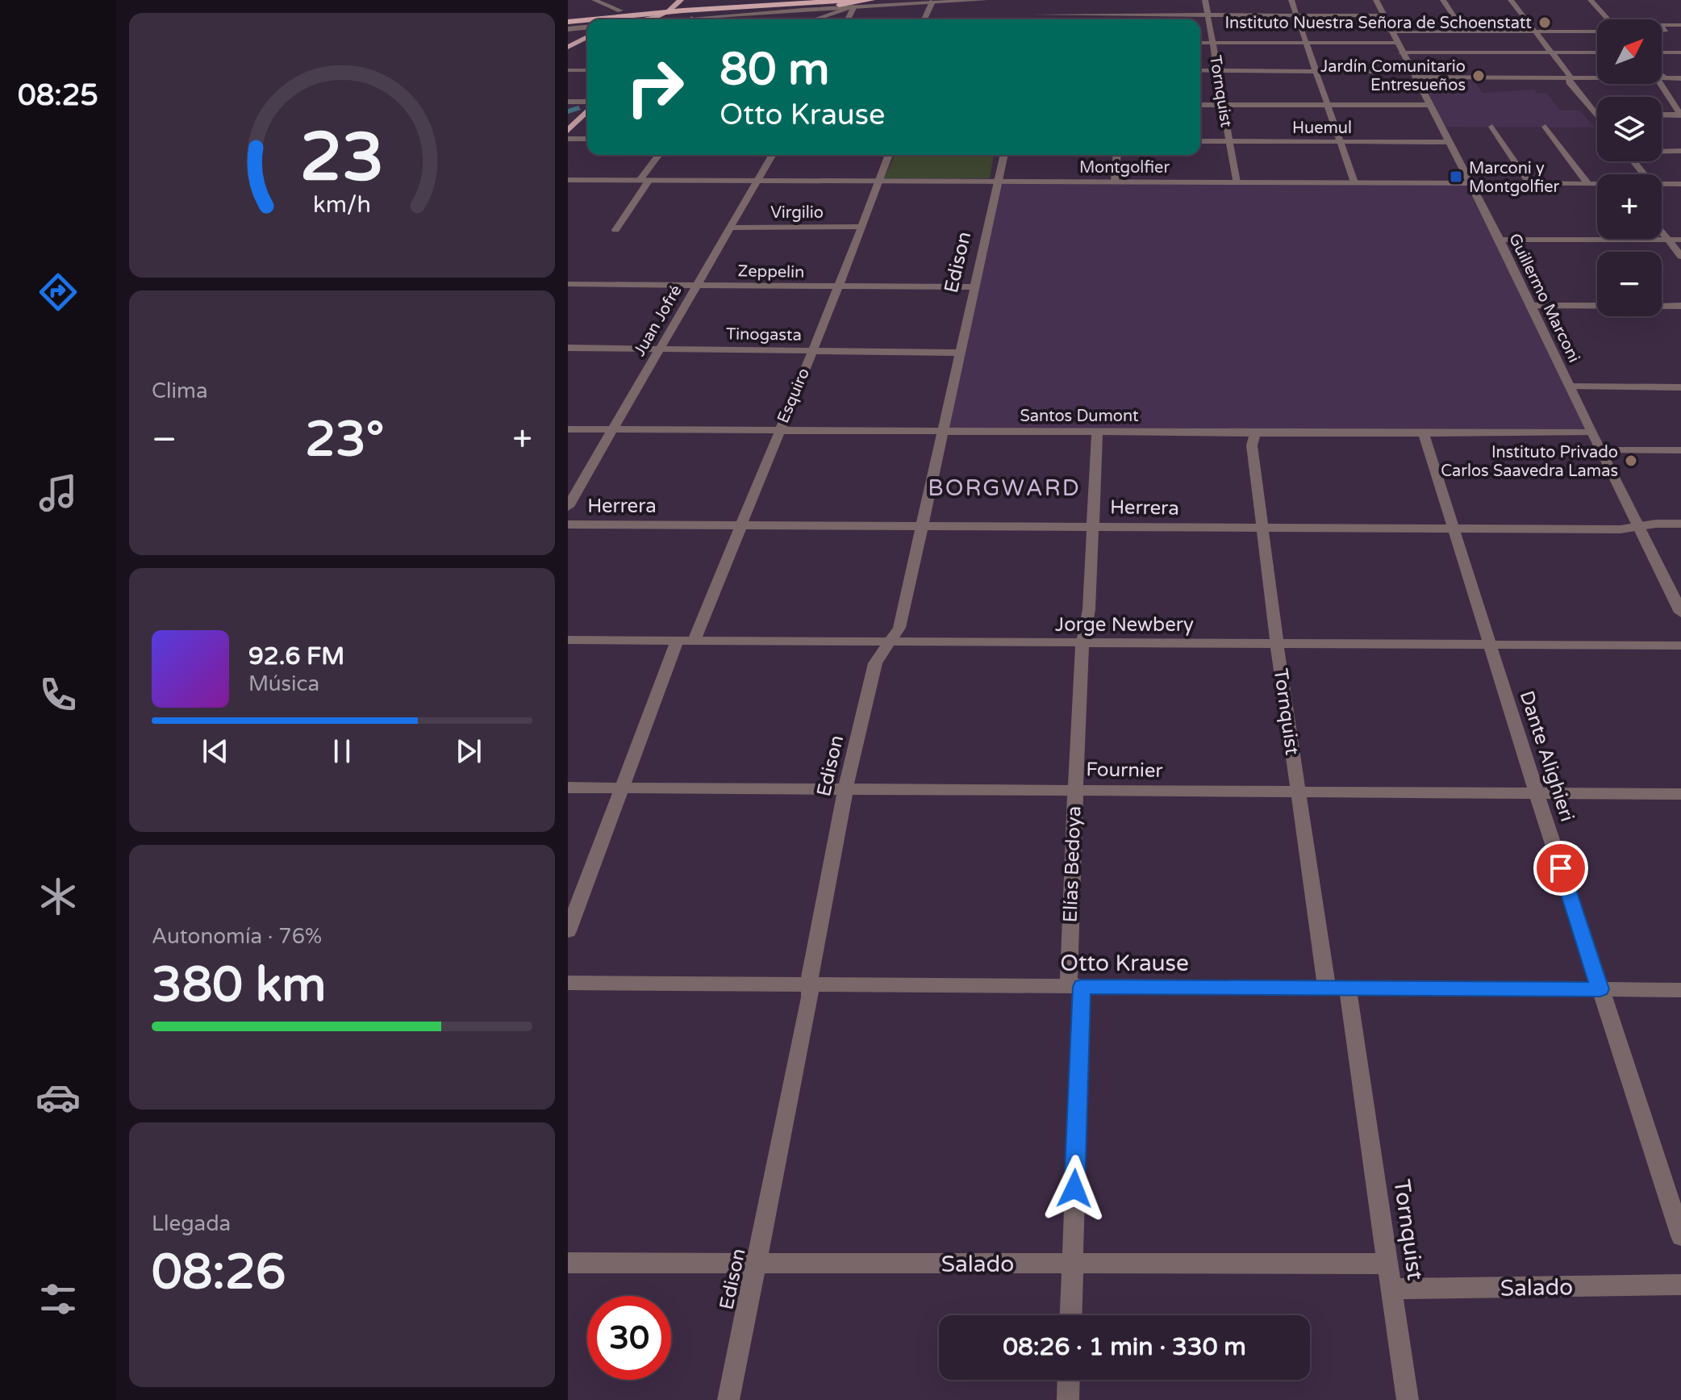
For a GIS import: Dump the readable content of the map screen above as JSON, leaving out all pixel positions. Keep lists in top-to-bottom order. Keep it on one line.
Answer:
{"streets":{"street":["Tornquist","Huemul","Montgolfier","Virgilio","Edison","Zeppelin","Guillermo Marconi","Juan Jofré","Tinogasta","Esquiro","Santos Dumont","Herrera","Jorge Newbery","Dante Alighieri","Fournier","Elías Bedoya","Otto Krause","Salado"]},"crossings":[["Tornquist","Huemul"],["Tornquist","Montgolfier"],["Tornquist","Santos Dumont"],["Tornquist","Herrera"],["Tornquist","Jorge Newbery"],["Tornquist","Fournier"],["Tornquist","Otto Krause"],["Tornquist","Salado"],["Huemul","Guillermo Marconi"],["Montgolfier","Edison"],["Montgolfier","Guillermo Marconi"],["Montgolfier","Juan Jofré"],["Montgolfier","Esquiro"],["Virgilio","Juan Jofré"],["Virgilio","Esquiro"],["Edison","Zeppelin"],["Edison","Tinogasta"],["Edison","Santos Dumont"],["Edison","Herrera"],["Edison","Jorge Newbery"],["Edison","Fournier"],["Edison","Otto Krause"],["Edison","Salado"],["Zeppelin","Juan Jofré"],["Zeppelin","Esquiro"],["Guillermo Marconi","Santos Dumont"],["Guillermo Marconi","Herrera"],["Juan Jofré","Tinogasta"],["Juan Jofré","Santos Dumont"],["Tinogasta","Esquiro"],["Esquiro","Santos Dumont"],["Esquiro","Herrera"],["Esquiro","Jorge Newbery"],["Santos Dumont","Dante Alighieri"],["Santos Dumont","Elías Bedoya"],["Herrera","Dante Alighieri"],["Herrera","Elías Bedoya"],["Jorge Newbery","Dante Alighieri"],["Jorge Newbery","Elías Bedoya"],["Dante Alighieri","Fournier"],["Dante Alighieri","Otto Krause"],["Fournier","Elías Bedoya"],["Elías Bedoya","Otto Krause"],["Elías Bedoya","Salado"]],"districts":["BORGWARD"],"places":{"other":["Instituto Nuestra Señora de Schoenstatt","Jardín Comunitario Entresueños","Instituto Privado Carlos Saavedra Lamas"],"transit":["Marconi y Montgolfier"]},"north":"top right","page":{"tabs":"08:25","map_buttons":["+","−"],"turn":["80 m","Otto Krause"],"tile":["Clima",["Autonomía · 76%","380 km"],["Llegada","08:26"]],"heat":["−","23°","+"],"song":["92.6 FM","Música"],"limit":"30","trip":"08:26 · 1 min · 330 m","gauge":["23","km/h"]}}
